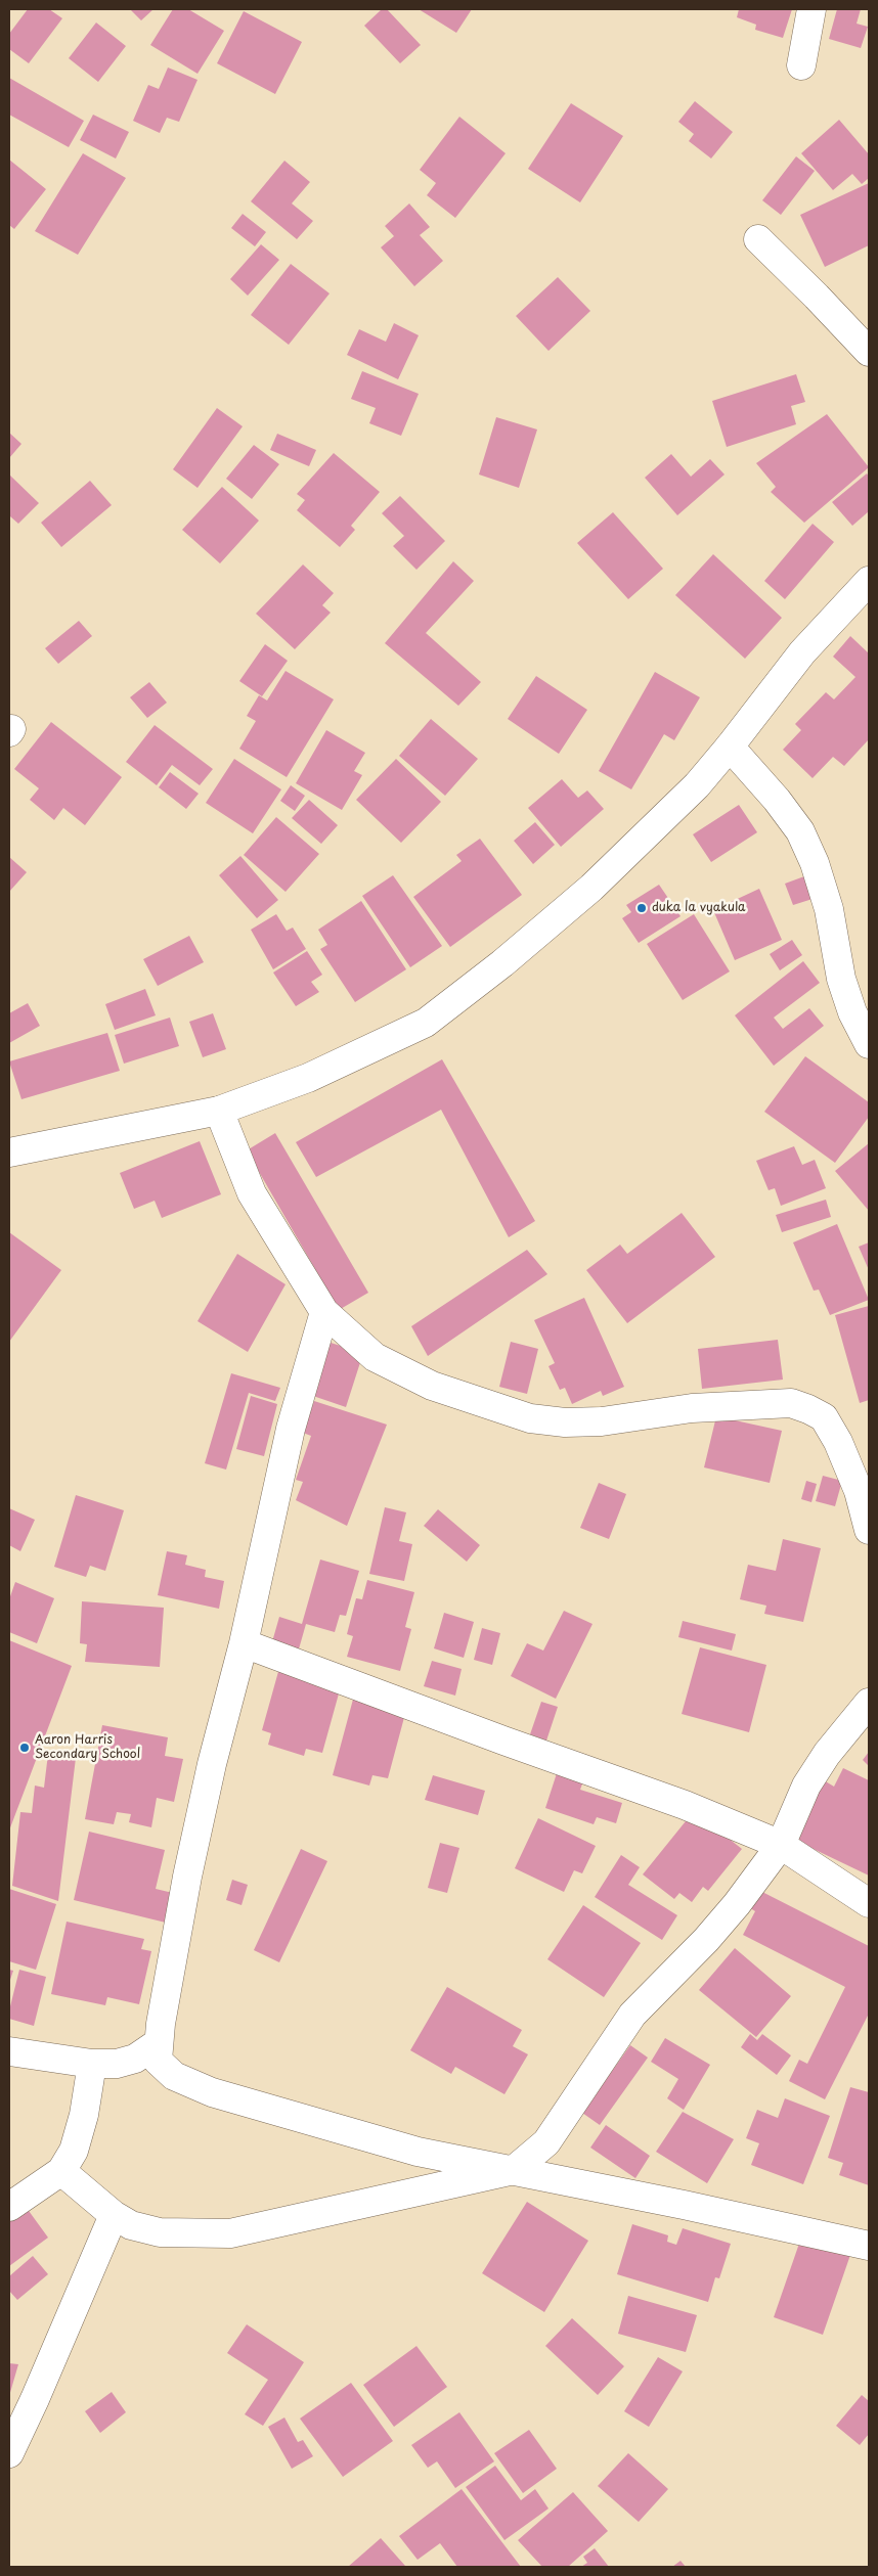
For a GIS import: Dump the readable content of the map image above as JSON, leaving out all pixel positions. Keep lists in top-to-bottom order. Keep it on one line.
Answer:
{"places":["duka la vyakula","Aaron Harris Secondary School"]}
